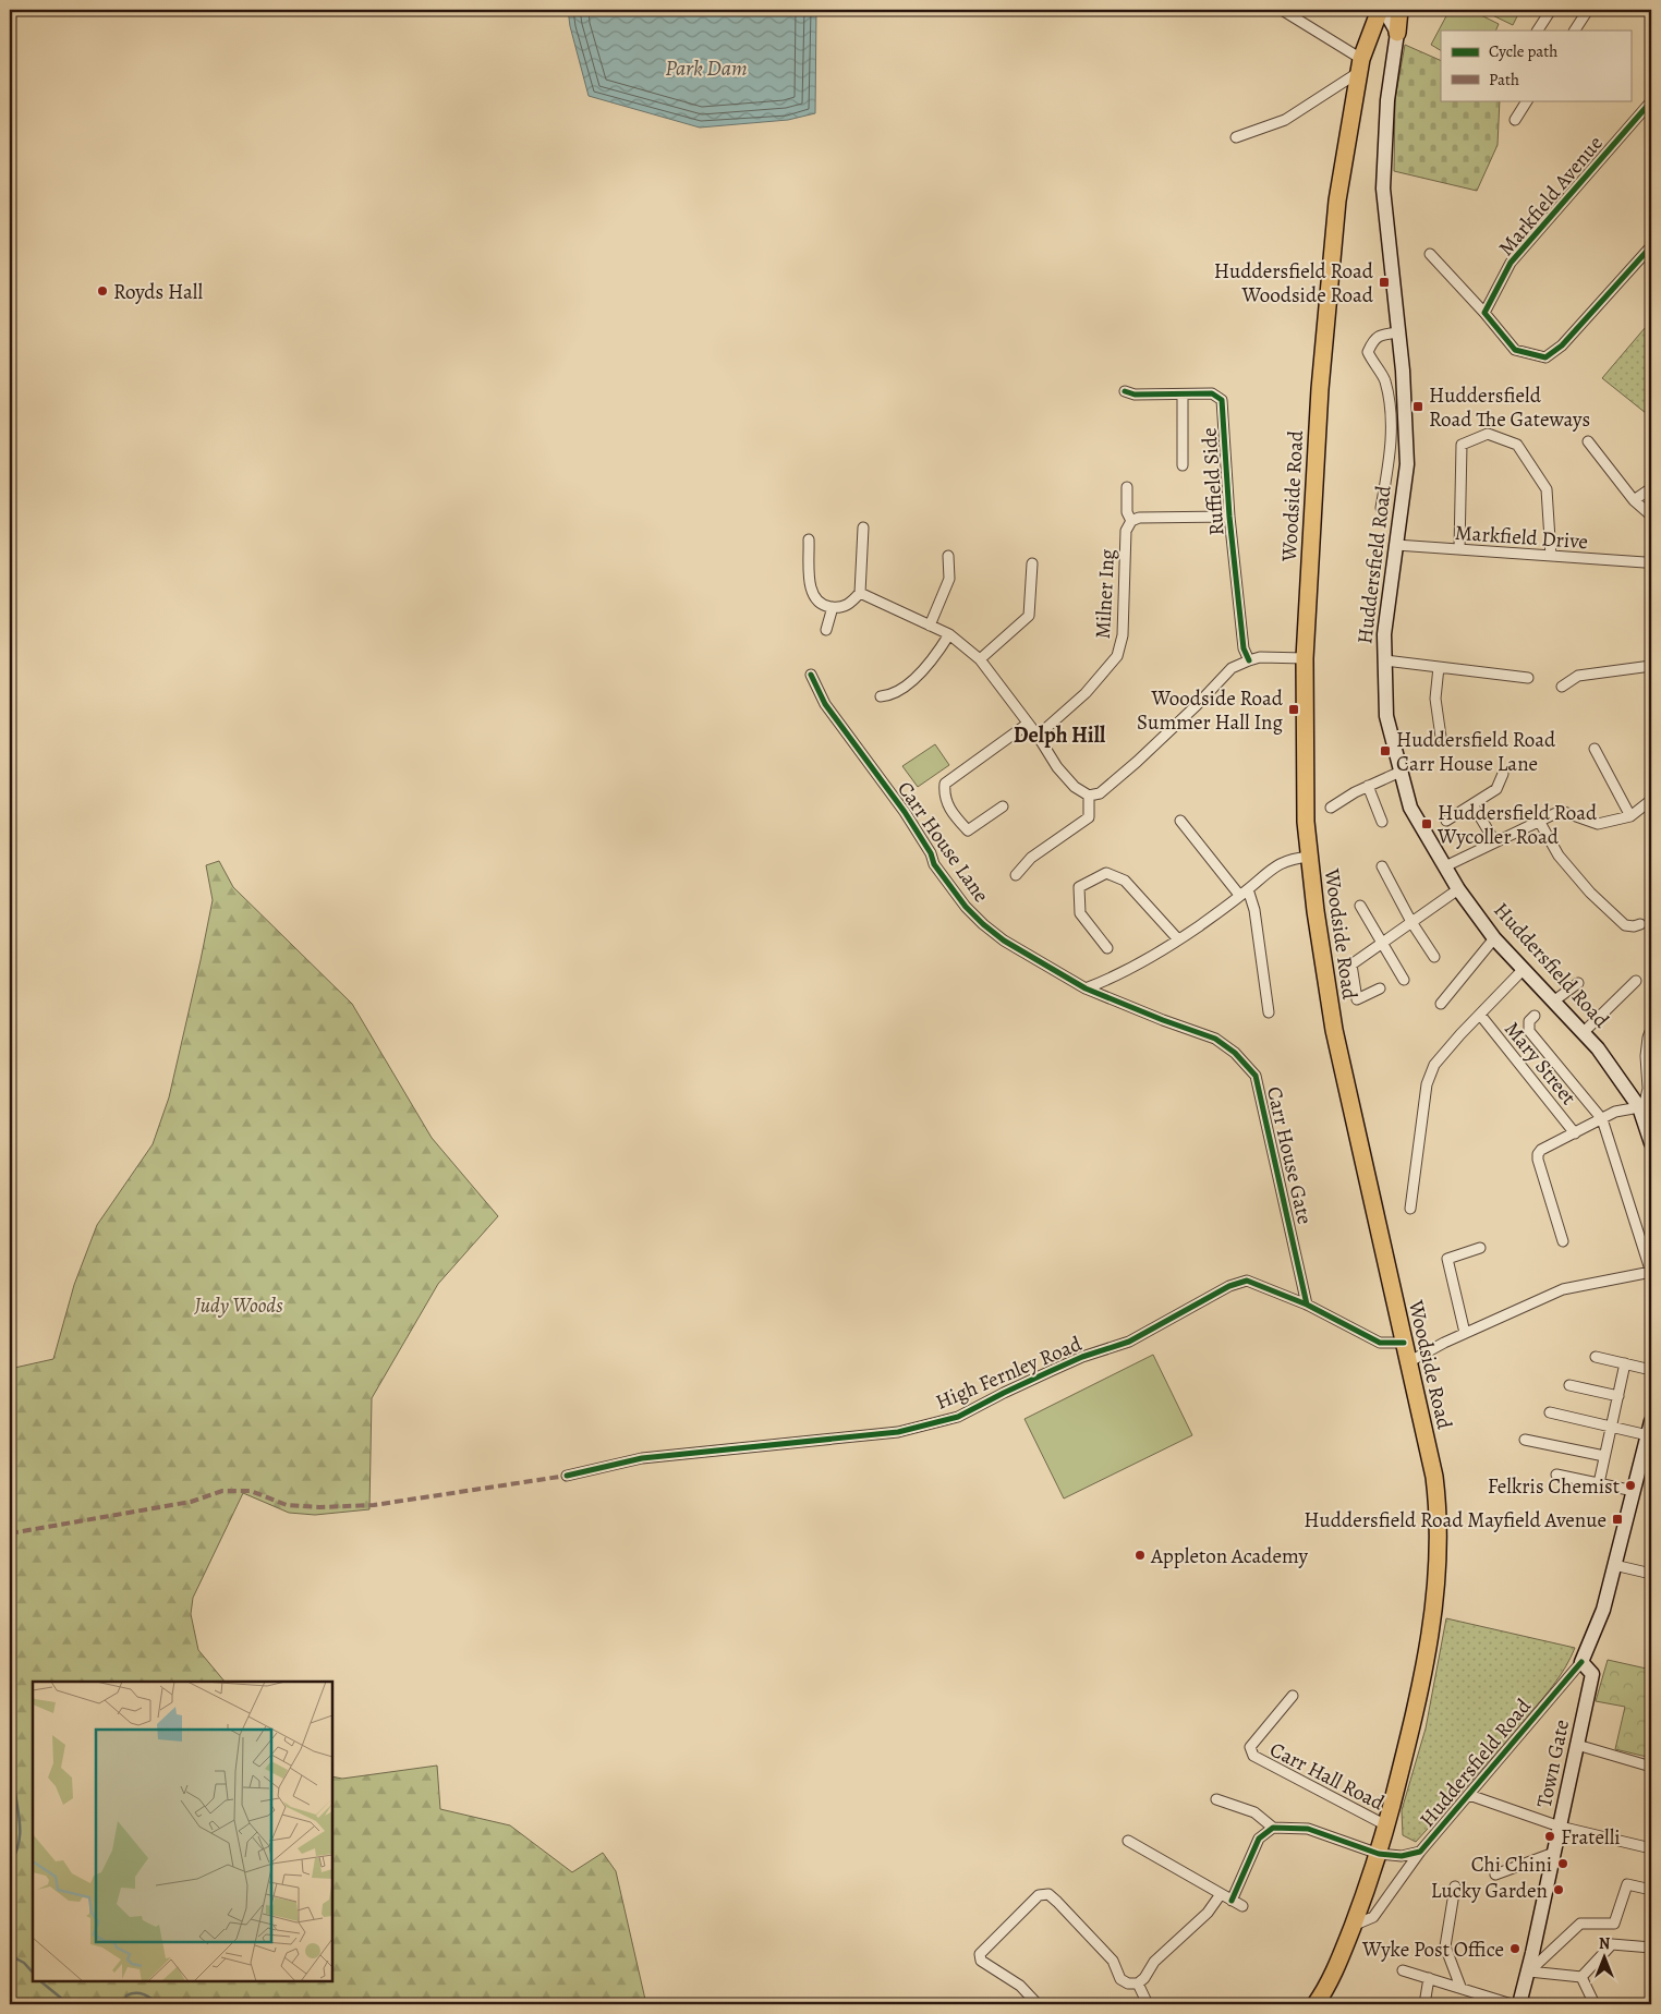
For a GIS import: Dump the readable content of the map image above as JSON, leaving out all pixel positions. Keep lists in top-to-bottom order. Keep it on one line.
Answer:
{"streets":{"main road":["Woodside Road","Huddersfield Road","Town Gate"],"street":["Markfield Avenue","Ruffield Side","Markfield Drive","Milner Ing","Carr House Lane","Mary Street","Carr House Gate","High Fernley Road","Carr Hall Road"]},"crossings":[["Woodside Road","Huddersfield Road"],["Woodside Road","High Fernley Road"],["Woodside Road","Carr Hall Road"],["Markfield Drive","Huddersfield Road"],["Huddersfield Road","Town Gate"],["Carr House Lane","Carr House Gate"],["Carr House Gate","High Fernley Road"]],"districts":["Delph Hill"],"water":["Park Dam"],"parks":["Judy Woods"],"places":{"transit":["Huddersfield Road Woodside Road","Huddersfield Road The Gateways","Woodside Road Summer Hall Ing","Huddersfield Road Carr House Lane","Huddersfield Road Wycoller Road","Huddersfield Road Mayfield Avenue"],"other":["Royds Hall","Felkris Chemist","Appleton Academy","Fratelli","Chi Chini","Lucky Garden","Wyke Post Office"]},"legend":["Cycle path","Path"],"north":"top"}
